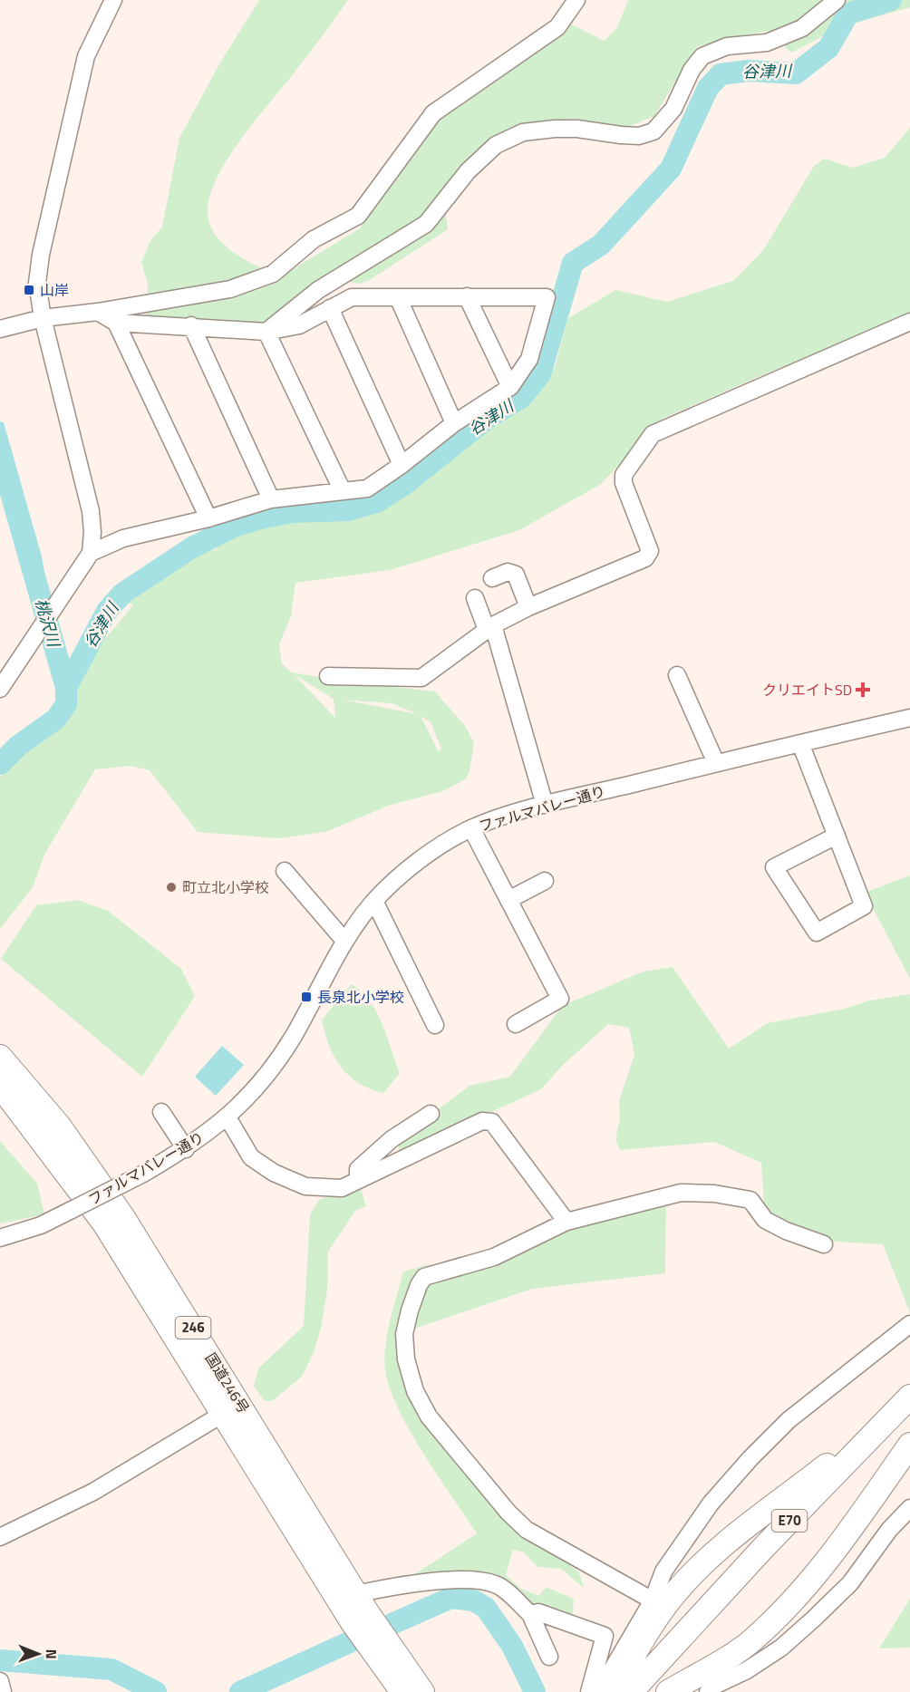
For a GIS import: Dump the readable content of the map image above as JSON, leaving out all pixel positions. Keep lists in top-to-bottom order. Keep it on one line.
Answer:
{"streets":{"highway":["246","国道246号","E70"],"street":["ファルマバレー通り"]},"water":["谷津川","桃沢川"],"places":{"transit":["山岸","長泉北小学校"],"health":["クリエイトSD"],"other":["町立北小学校"]},"north":"right"}
